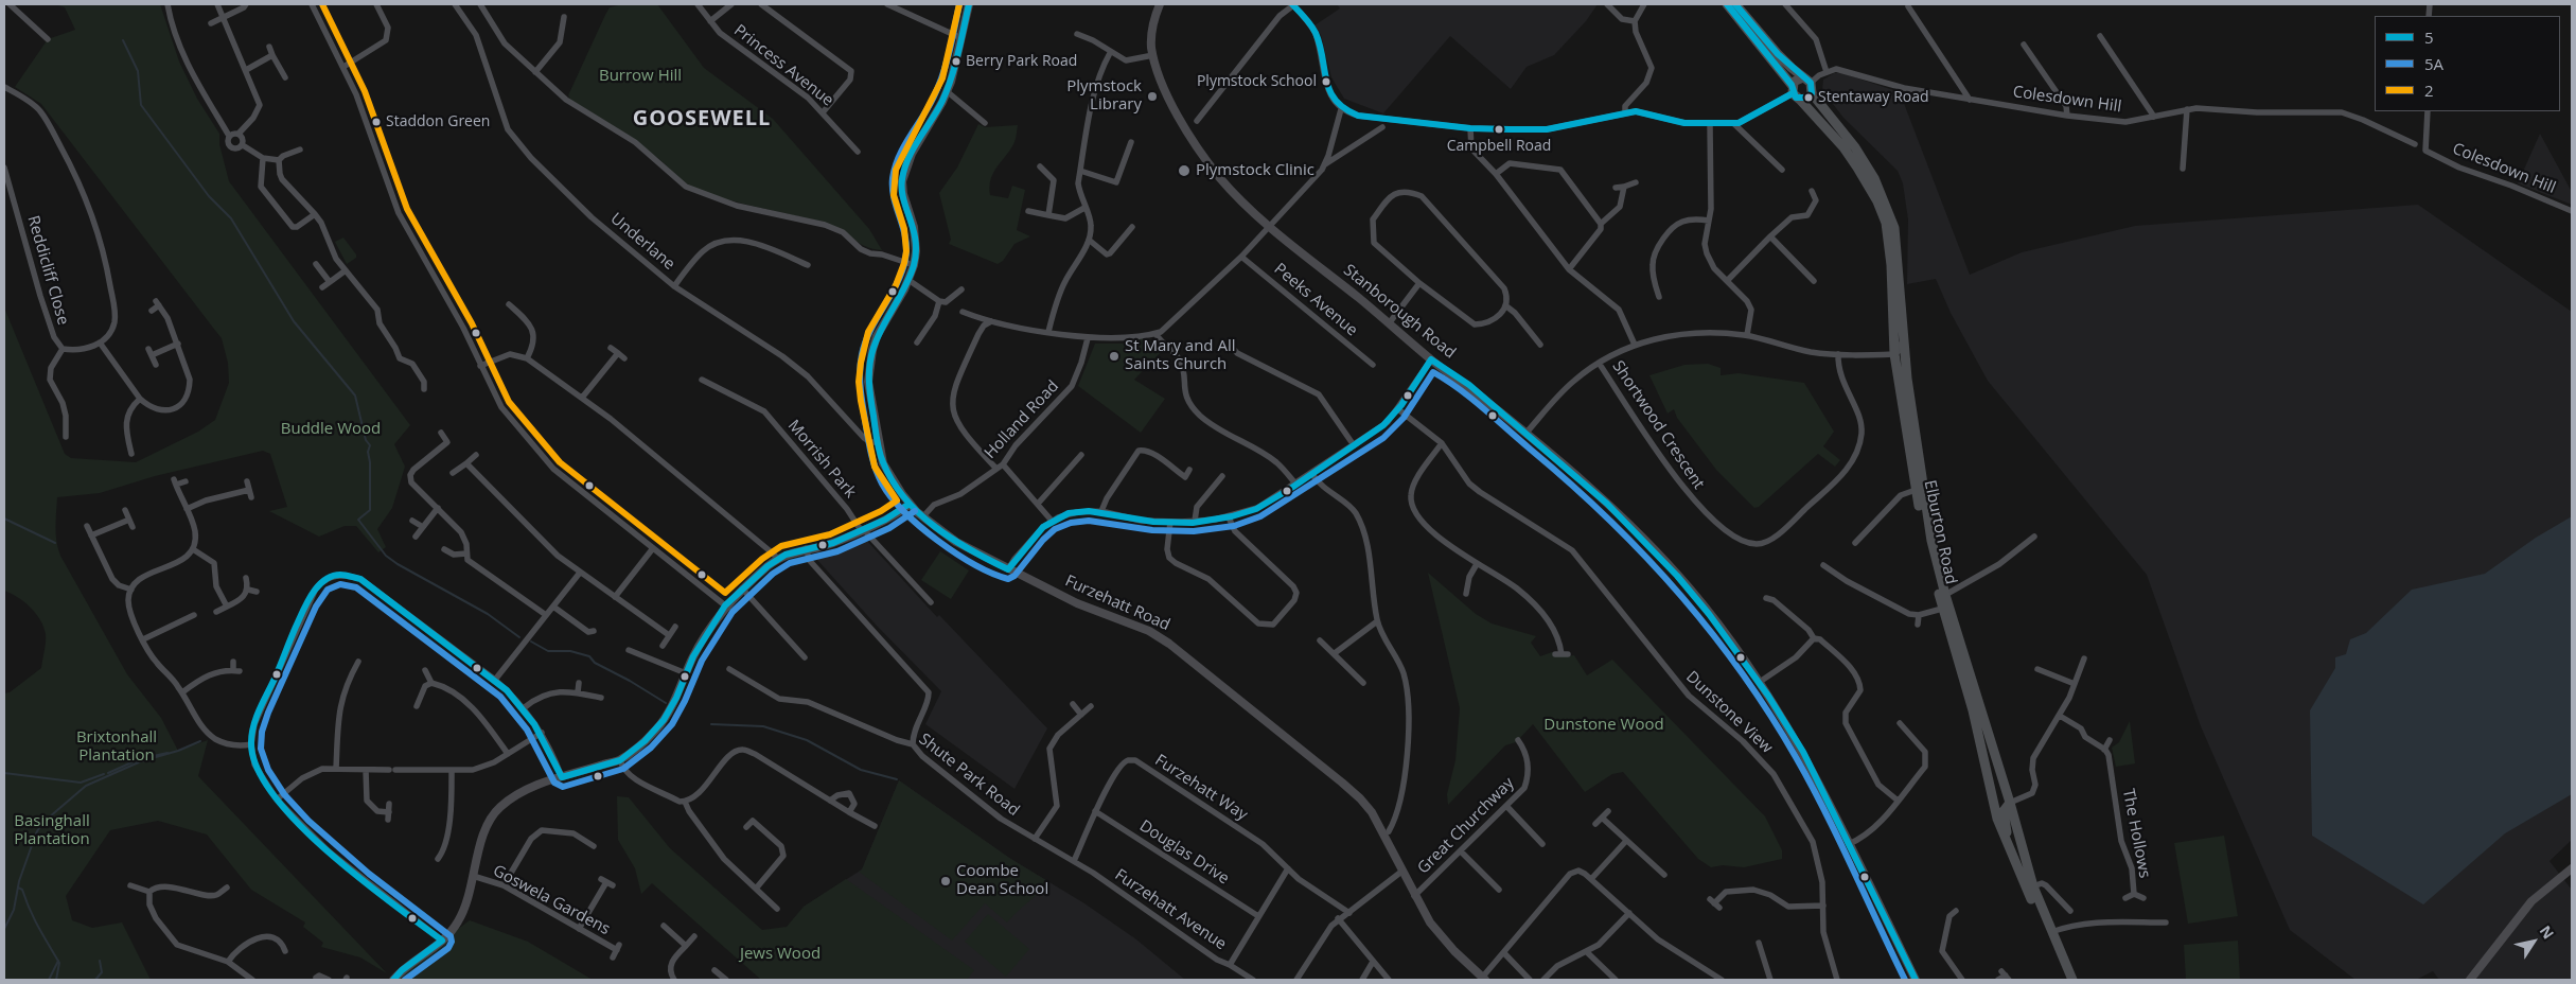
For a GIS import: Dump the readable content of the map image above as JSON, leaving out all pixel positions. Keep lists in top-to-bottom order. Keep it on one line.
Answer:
{"streets":{"main road":["Elburton Road"],"street":["Princess Avenue","Colesdown Hill","Underlane","Reddicliff Close","Peeks Avenue","Stanborough Road","Holland Road","Shortwood Crescent","Morrish Park","Furzehatt Road","Dunstone View","Shute Park Road","Furzehatt Way","Great Churchway","The Hollows","Douglas Drive","Goswela Gardens","Furzehatt Avenue"]},"crossings":[["Underlane","Furzehatt Road"],["Holland Road","Furzehatt Road"],["Furzehatt Road","Great Churchway"],["Shute Park Road","Furzehatt Way"],["Shute Park Road","Furzehatt Avenue"],["Furzehatt Way","Douglas Drive"],["Furzehatt Way","Furzehatt Avenue"]],"districts":["GOOSEWELL"],"parks":["Burrow Hill","Buddle Wood","Dunstone Wood","Brixtonhall Plantation","Basinghall Plantation","Jews Wood"],"places":["Berry Park Road","Plymstock School","Plymstock Library","Stentaway Road","Staddon Green","Campbell Road","Plymstock Clinic","St Mary and All Saints Church","Coombe Dean School"],"lines":["transit line 5","transit line 5A","transit line 2"],"legend":["5","5A","2"],"north":"top right"}
